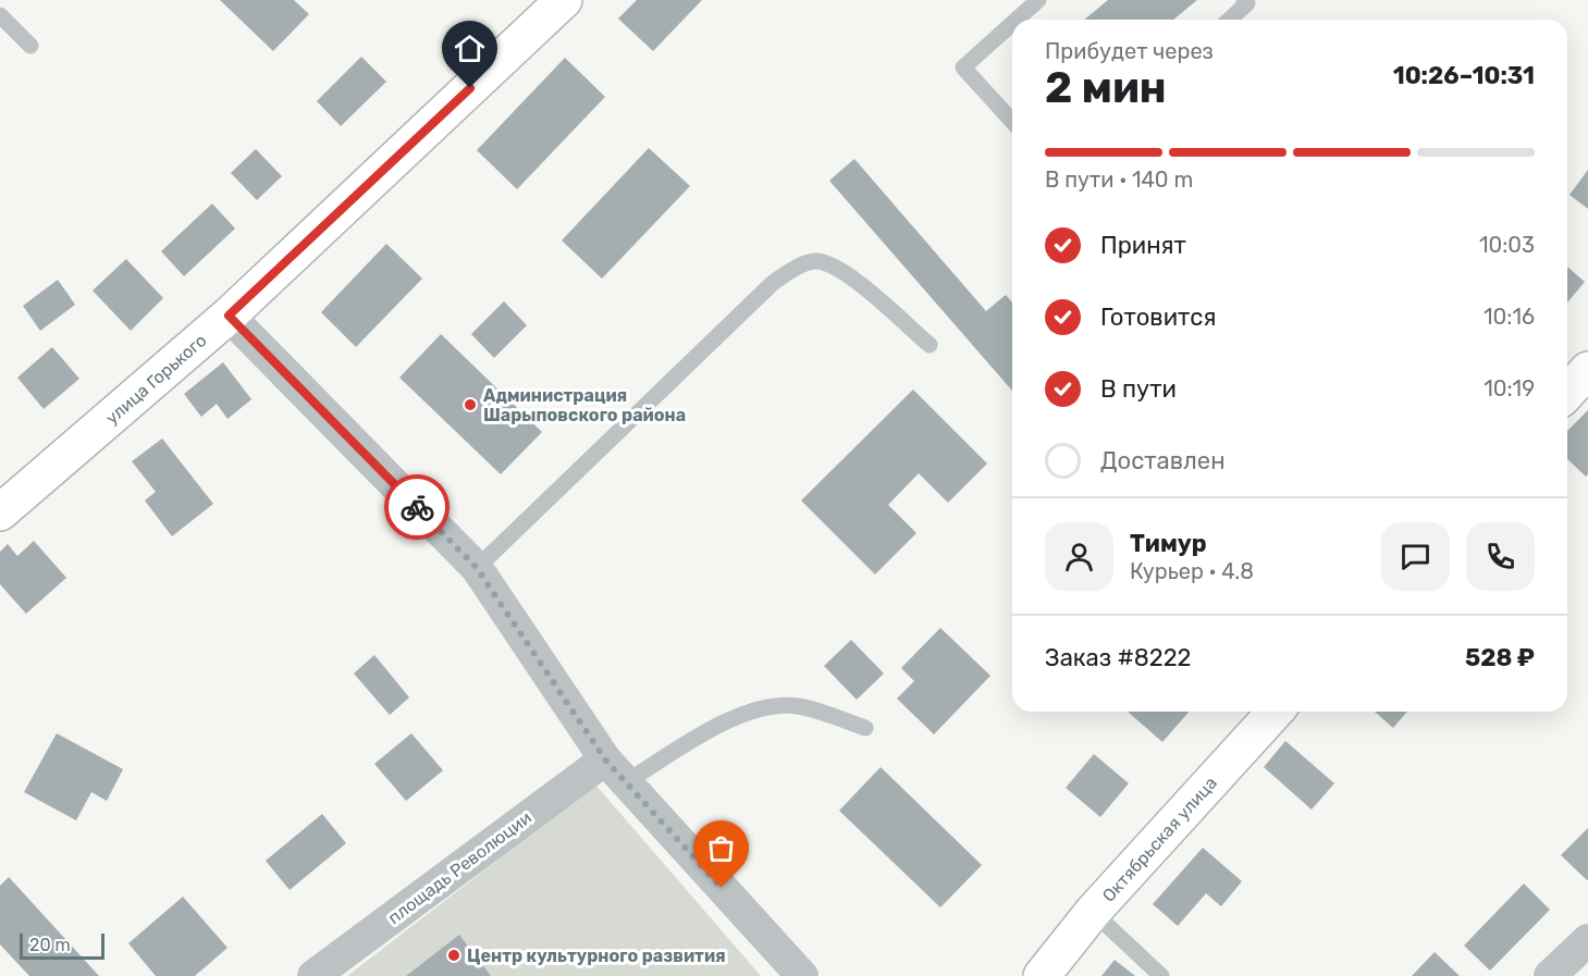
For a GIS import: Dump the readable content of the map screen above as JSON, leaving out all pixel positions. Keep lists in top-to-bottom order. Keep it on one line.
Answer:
{"streets":{"main road":["улица Горького","Октябрьская улица"],"street":["площадь Революции"]},"places":["Администрация Шарыповского района","Центр культурного развития"],"scale_bar":"20 m","page":{"heading":["2 мин","Прибудет через","10:26–10:31"],"panel":["Тимур","Курьер · 4.8","Заказ #8222","528 ₽"],"bar":"В пути · 140 m","list":[["Принят","10:03"],["Готовится","10:16"],["В пути","10:19"],"Доставлен"],"scale":"20 m"}}
